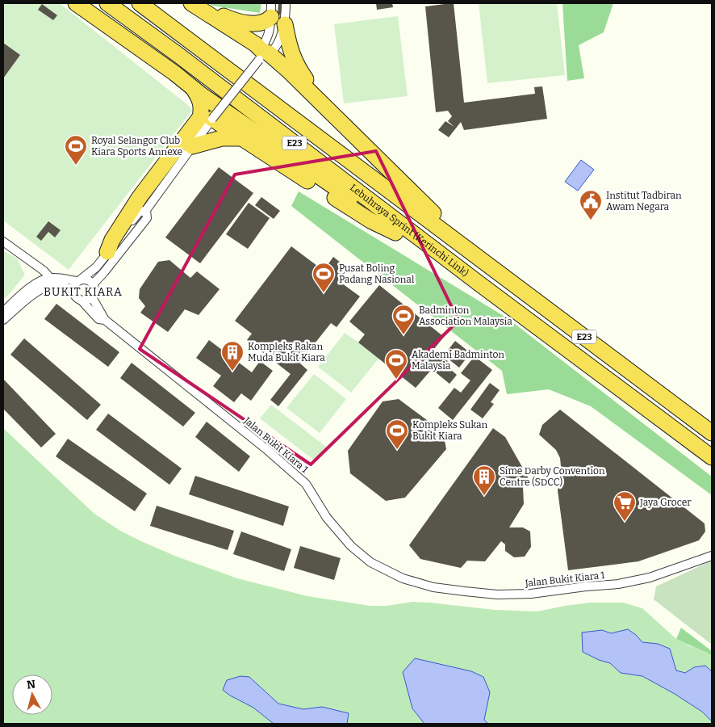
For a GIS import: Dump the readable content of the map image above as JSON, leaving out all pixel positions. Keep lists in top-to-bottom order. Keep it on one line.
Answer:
{"streets":{"highway":["E23","Lebuhraya Sprint (Kerinchi Link)"],"street":["Jalan Bukit Kiara 1"]},"districts":["BUKIT KIARA"],"places":{"sports":["Royal Selangor Club Kiara Sports Annexe","Pusat Boling Padang Nasional","Badminton Association Malaysia","Akademi Badminton Malaysia","Kompleks Sukan Bukit Kiara"],"public building":["Institut Tadbiran Awam Negara"],"building":["Kompleks Rakan Muda Bukit Kiara","Sime Darby Convention Centre (SDCC)"],"supermarket":["Jaya Grocer"]},"north":"top"}
